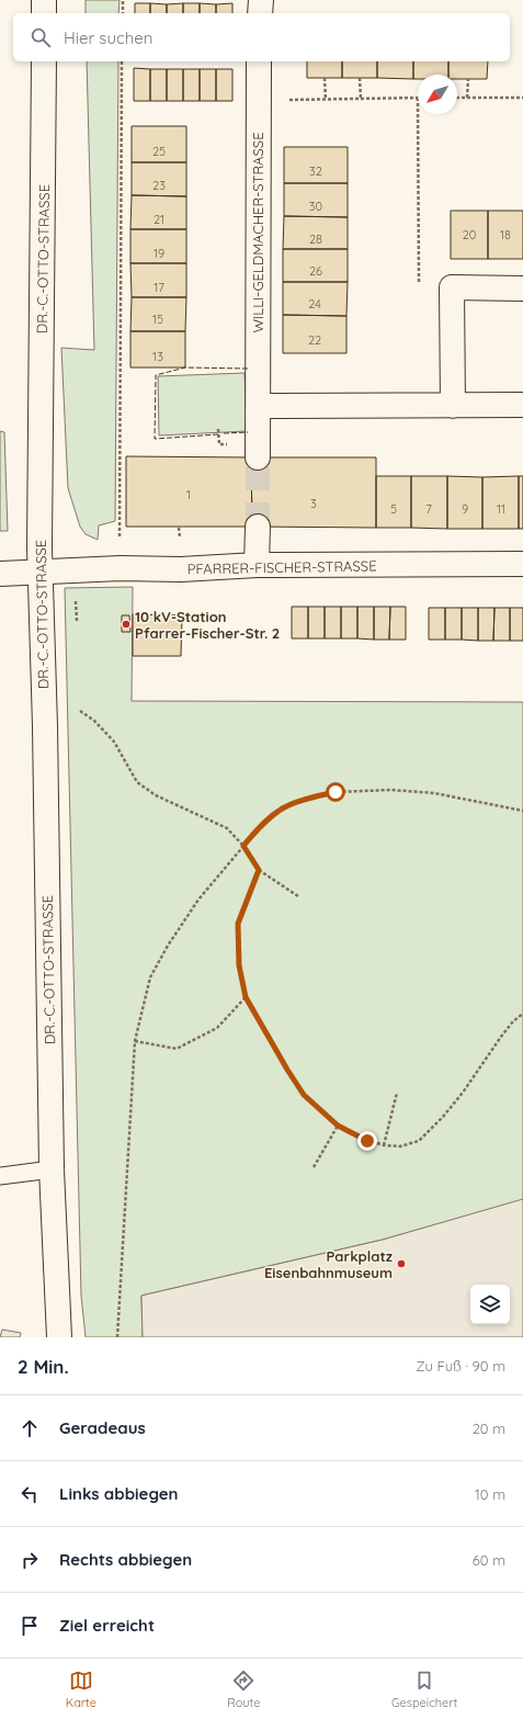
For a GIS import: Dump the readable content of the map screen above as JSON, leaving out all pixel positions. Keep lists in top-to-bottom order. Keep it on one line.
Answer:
{"streets":{"street":["WILLI-GELDMACHER-STRASSE","DR.-C.-OTTO-STRASSE","PFARRER-FISCHER-STRASSE"]},"crossings":[["DR.-C.-OTTO-STRASSE","PFARRER-FISCHER-STRASSE"]],"places":["10 kV-Station Pfarrer-Fischer-Str. 2","Parkplatz Eisenbahnmuseum"],"house_numbers":["25","32","23","30","21","20","18","28","19","26","17","24","15","22","13","1","3","5","7","9","11"],"north":"bottom left","page":{"search":"Hier suchen","heading":["2 Min.","Zu Fuß · 90 m"],"list":[["Geradeaus","20 m"],["Links abbiegen","10 m"],["Rechts abbiegen","60 m"],"Ziel erreicht"],"nav":["Karte","Route","Gespeichert"]}}
